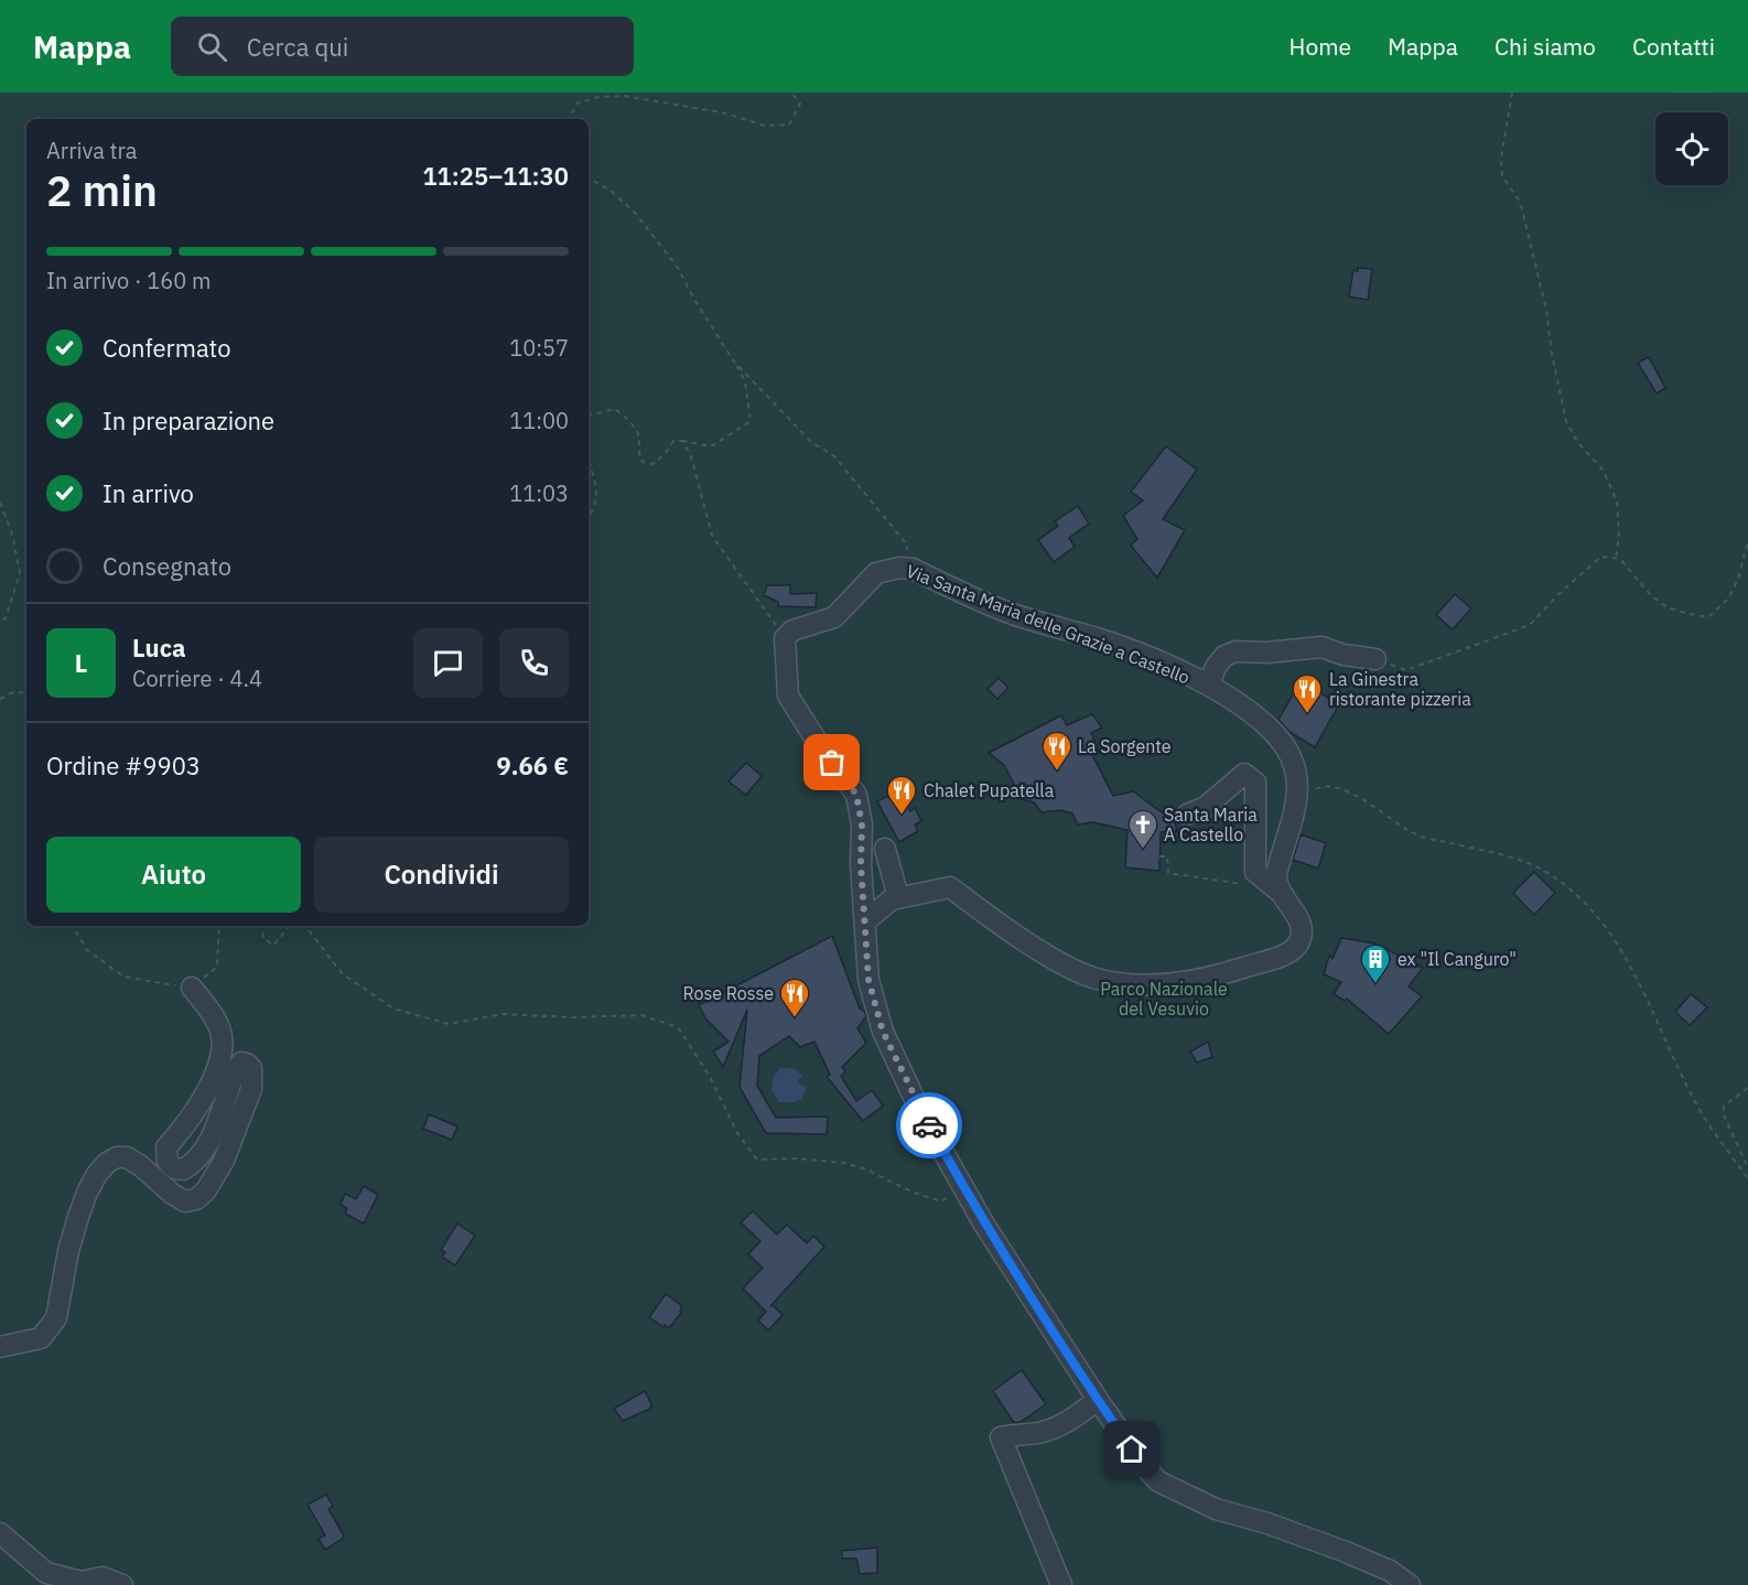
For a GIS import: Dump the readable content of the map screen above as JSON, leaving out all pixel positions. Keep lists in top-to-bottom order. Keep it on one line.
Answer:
{"streets":{"street":["Via Santa Maria delle Grazie a Castello"]},"parks":["Parco Nazionale del Vesuvio"],"places":{"restaurant":["La Ginestra ristorante pizzeria","La Sorgente","Chalet Pupatella","Rose Rosse"],"church":["Santa Maria A Castello"],"building":["ex \"Il Canguro\""]},"page":{"header":"Mappa","search":"Cerca qui","nav":["Home","Mappa","Chi siamo","Contatti"],"heading":["2 min","Arriva tra","11:25–11:30"],"panel":["Luca","Corriere · 4.4","Ordine #9903","9.66 €"],"bar":"In arrivo · 160 m","list":[["Confermato","10:57"],["In preparazione","11:00"],["In arrivo","11:03"],"Consegnato"],"round":"L","buttons":["Aiuto","Condividi"]}}
